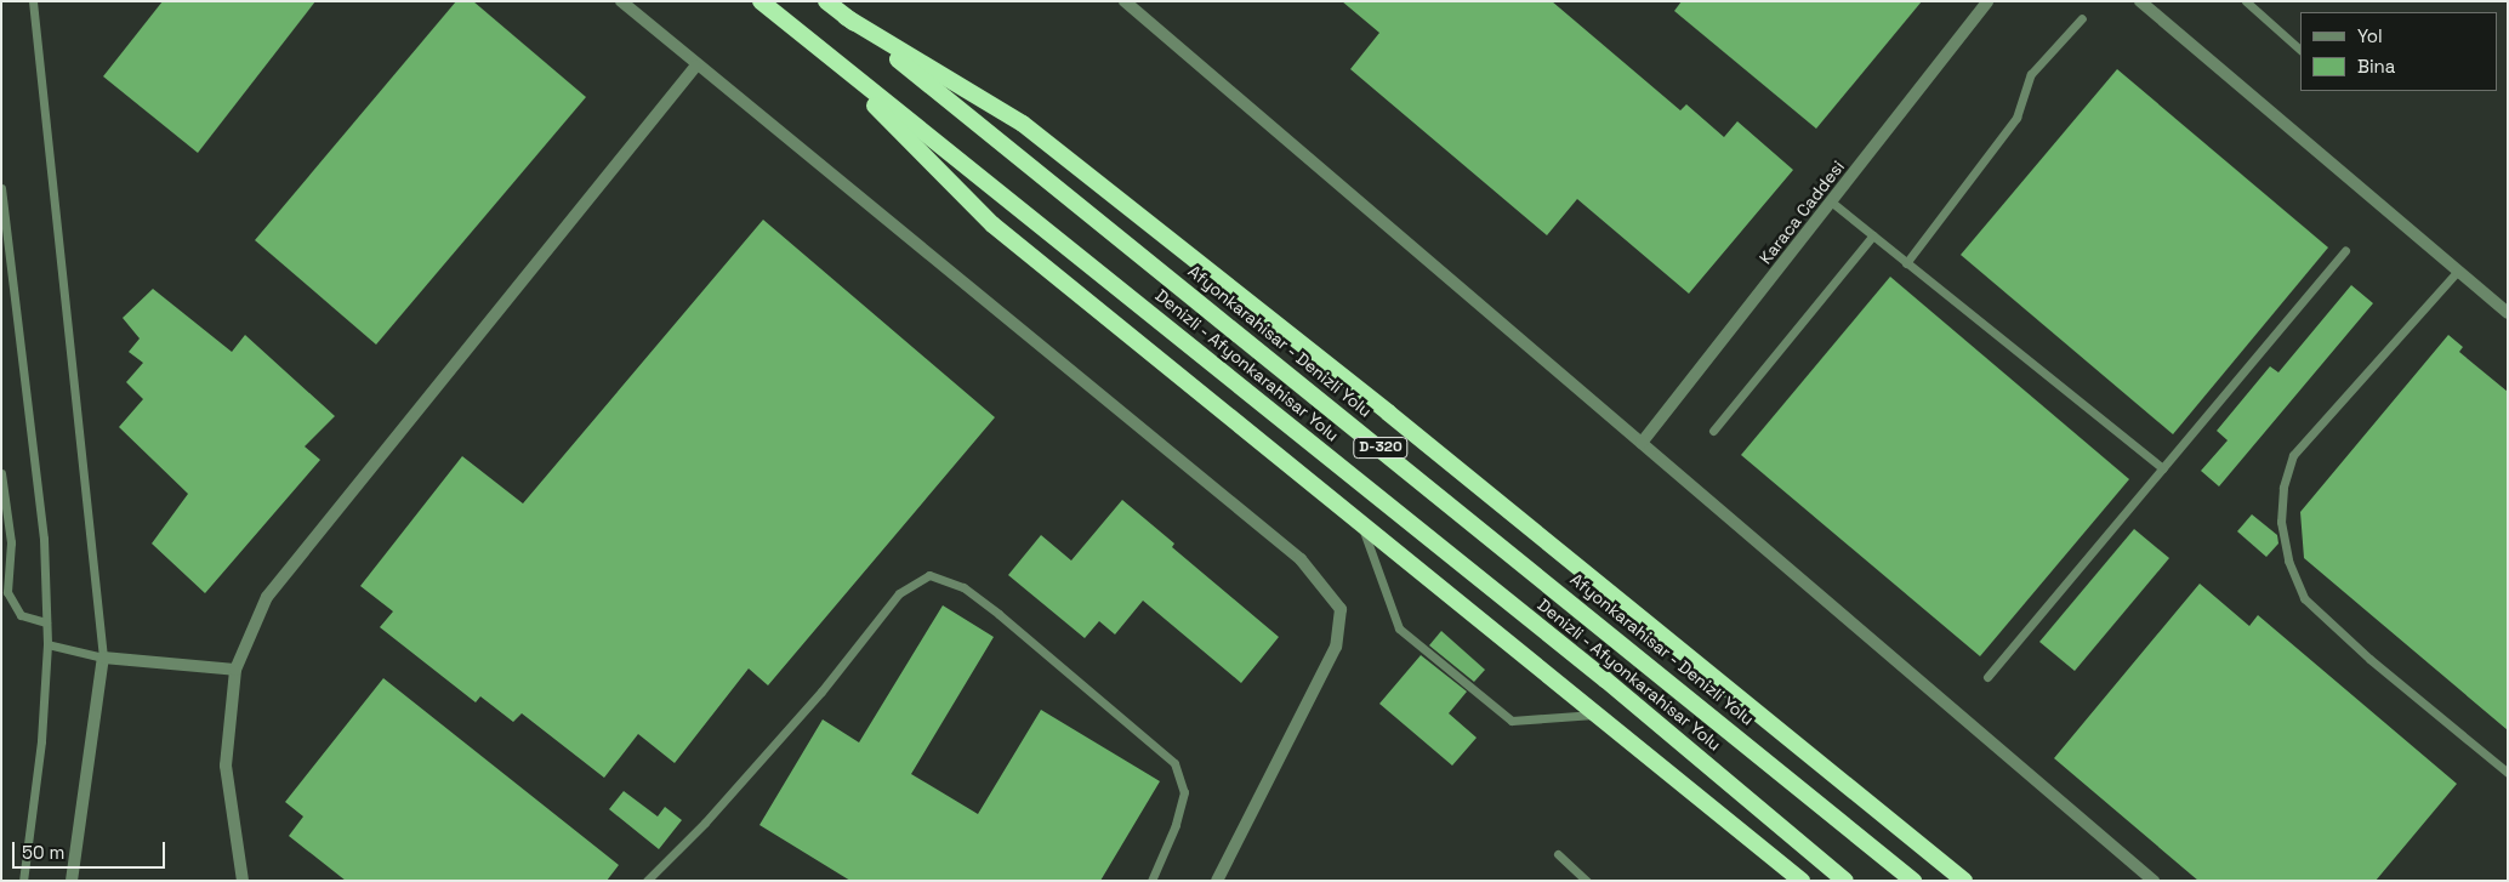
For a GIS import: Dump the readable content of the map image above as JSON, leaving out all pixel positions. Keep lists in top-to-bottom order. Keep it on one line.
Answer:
{"streets":{"highway":["Afyonkarahisar - Denizli Yolu","Denizli - Afyonkarahisar Yolu","D-320"],"street":["Karaca Caddesi"]},"crossings":[["Afyonkarahisar - Denizli Yolu","D-320"]],"legend":["Yol","Bina"],"scale_bar":"50 m"}
